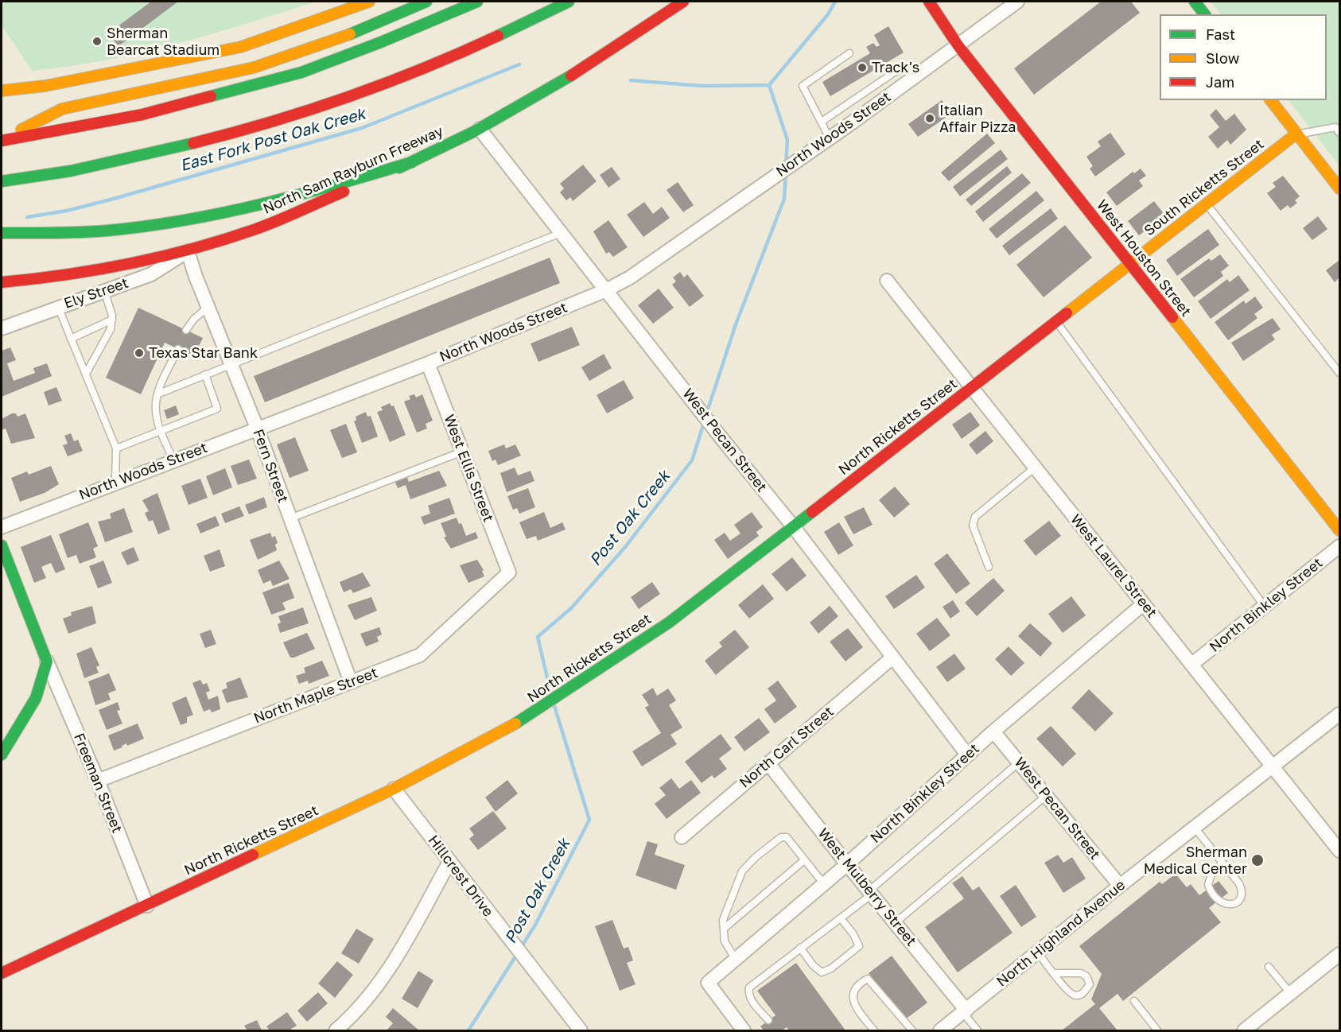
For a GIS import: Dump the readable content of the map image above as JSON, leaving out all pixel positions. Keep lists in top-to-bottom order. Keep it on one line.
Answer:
{"streets":{"main road":["North Sam Rayburn Freeway","South Ricketts Street","West Houston Street","North Ricketts Street"],"street":["North Woods Street","Ely Street","West Pecan Street","Fern Street","West Ellis Street","West Laurel Street","North Binkley Street","North Maple Street","North Carl Street","Freeman Street","Hillcrest Drive","West Mulberry Street","North Highland Avenue"]},"crossings":[["North Woods Street","West Houston Street"],["North Woods Street","West Pecan Street"],["North Woods Street","Fern Street"],["North Woods Street","West Ellis Street"],["North Sam Rayburn Freeway","Ely Street"],["North Sam Rayburn Freeway","West Pecan Street"],["North Sam Rayburn Freeway","Fern Street"],["South Ricketts Street","West Houston Street"],["South Ricketts Street","North Ricketts Street"],["West Houston Street","North Ricketts Street"],["Ely Street","Fern Street"],["North Ricketts Street","West Pecan Street"],["North Ricketts Street","West Laurel Street"],["North Ricketts Street","Freeman Street"],["North Ricketts Street","Hillcrest Drive"],["West Pecan Street","North Binkley Street"],["West Pecan Street","North Carl Street"],["West Pecan Street","North Highland Avenue"],["Fern Street","North Maple Street"],["West Ellis Street","North Maple Street"],["West Laurel Street","North Binkley Street"],["West Laurel Street","North Highland Avenue"],["North Binkley Street","West Mulberry Street"],["North Maple Street","Freeman Street"],["North Carl Street","West Mulberry Street"],["West Mulberry Street","North Highland Avenue"]],"water":["East Fork Post Oak Creek","Post Oak Creek"],"places":["Sherman Bearcat Stadium","Track's","Italian Affair Pizza","Texas Star Bank","Sherman Medical Center"],"legend":["Fast","Slow","Jam"]}
